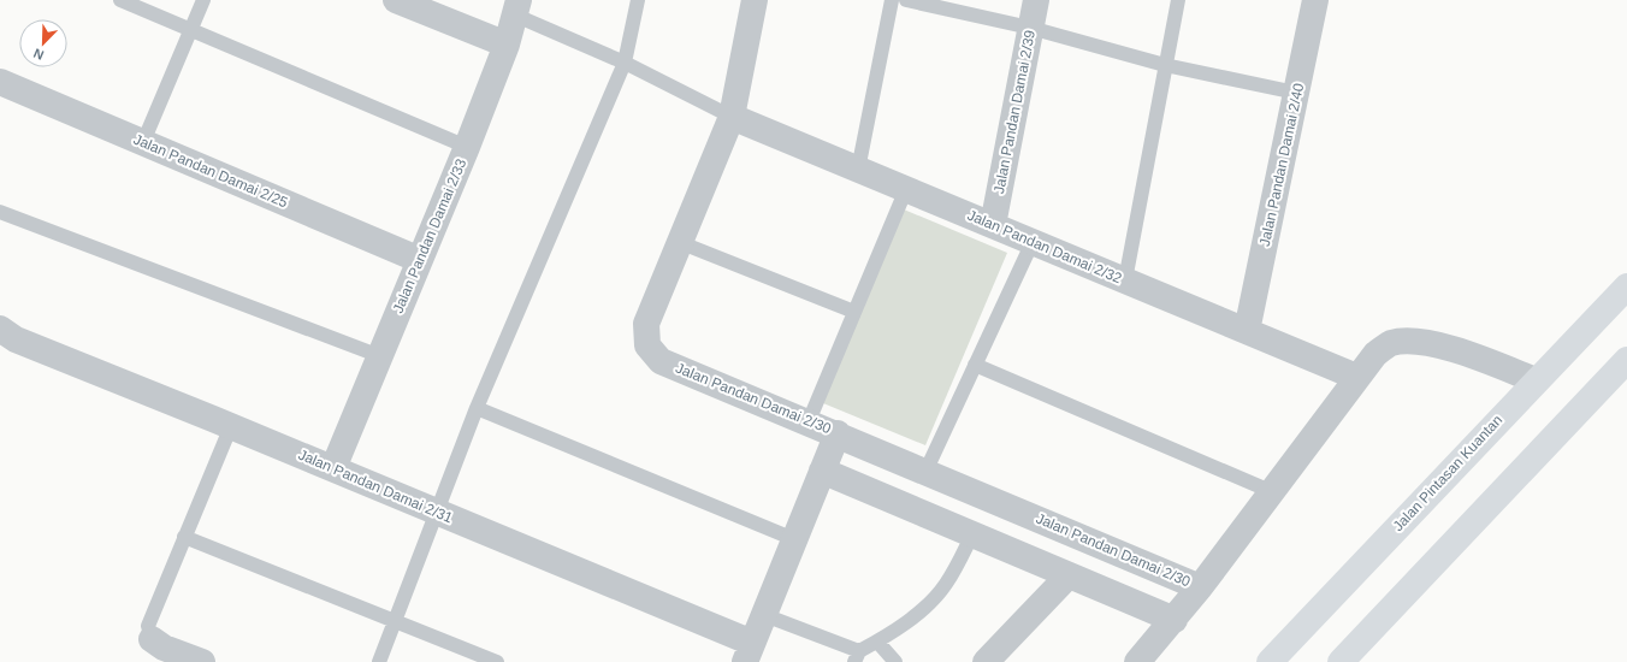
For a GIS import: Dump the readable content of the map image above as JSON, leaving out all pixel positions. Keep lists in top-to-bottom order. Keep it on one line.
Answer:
{"streets":{"highway":["Jalan Pintasan Kuantan"],"street":["Jalan Pandan Damai 2/39","Jalan Pandan Damai 2/40","Jalan Pandan Damai 2/25","Jalan Pandan Damai 2/33","Jalan Pandan Damai 2/32","Jalan Pandan Damai 2/30","Jalan Pandan Damai 2/31"]},"crossings":[["Jalan Pandan Damai 2/39","Jalan Pandan Damai 2/32"],["Jalan Pandan Damai 2/40","Jalan Pandan Damai 2/32"],["Jalan Pandan Damai 2/25","Jalan Pandan Damai 2/33"],["Jalan Pandan Damai 2/33","Jalan Pandan Damai 2/31"],["Jalan Pandan Damai 2/32","Jalan Pandan Damai 2/30"]],"north":"bottom left"}
